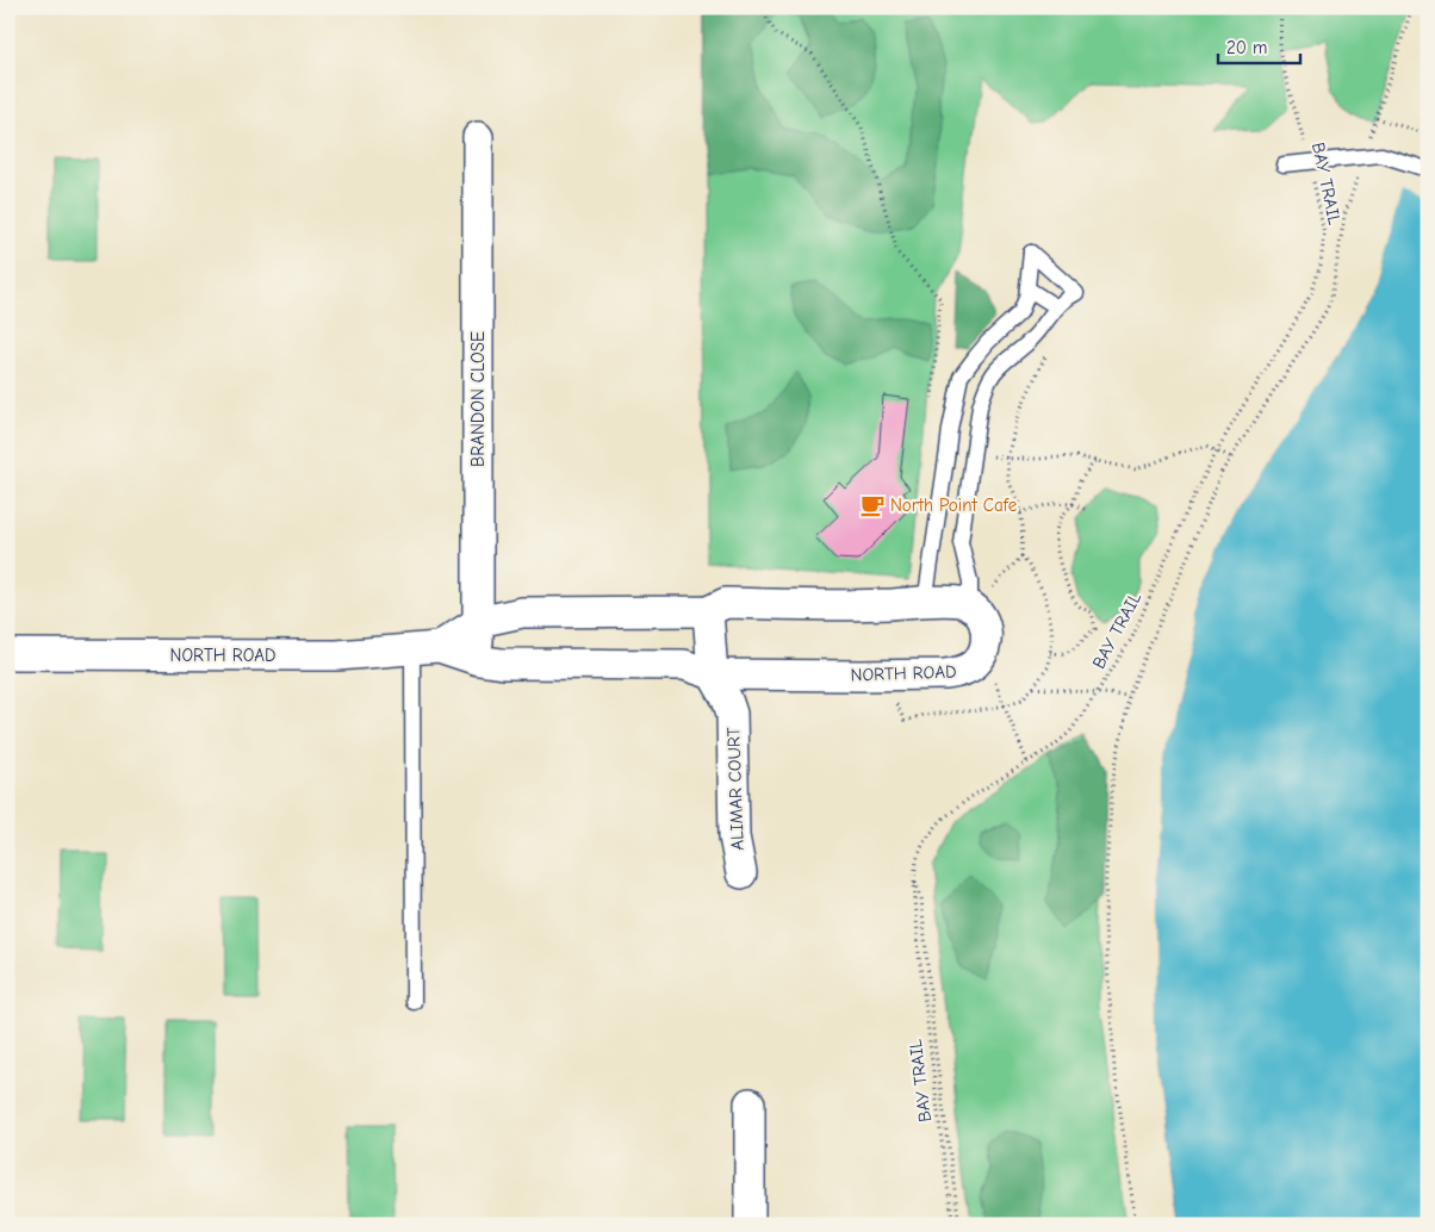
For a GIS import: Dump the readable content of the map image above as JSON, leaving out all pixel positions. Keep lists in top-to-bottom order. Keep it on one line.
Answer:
{"streets":{"street":["BRANDON CLOSE","NORTH ROAD","ALIMAR COURT"],"path":["BAY TRAIL"]},"crossings":[["BRANDON CLOSE","NORTH ROAD"],["NORTH ROAD","ALIMAR COURT"]],"places":{"cafe":["North Point Cafe"]},"scale_bar":"20 m"}
